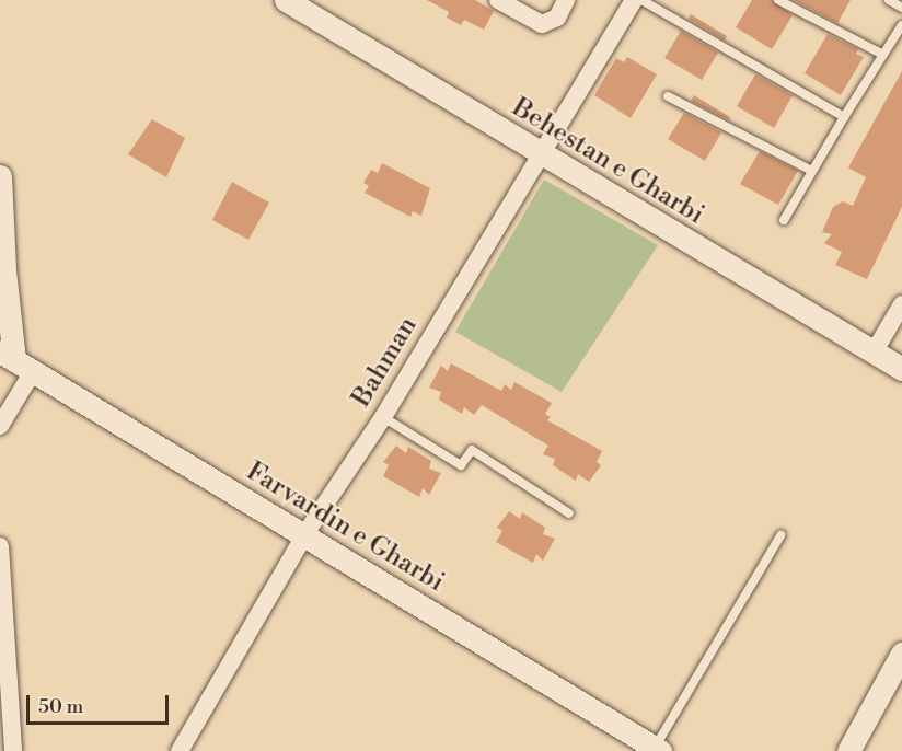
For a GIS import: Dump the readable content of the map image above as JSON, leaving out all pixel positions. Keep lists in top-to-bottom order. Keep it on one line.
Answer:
{"streets":{"street":["Behestan e Gharbi","Bahman","Farvardin e Gharbi"]},"crossings":[["Behestan e Gharbi","Bahman"],["Bahman","Farvardin e Gharbi"]],"scale_bar":"50 m"}
